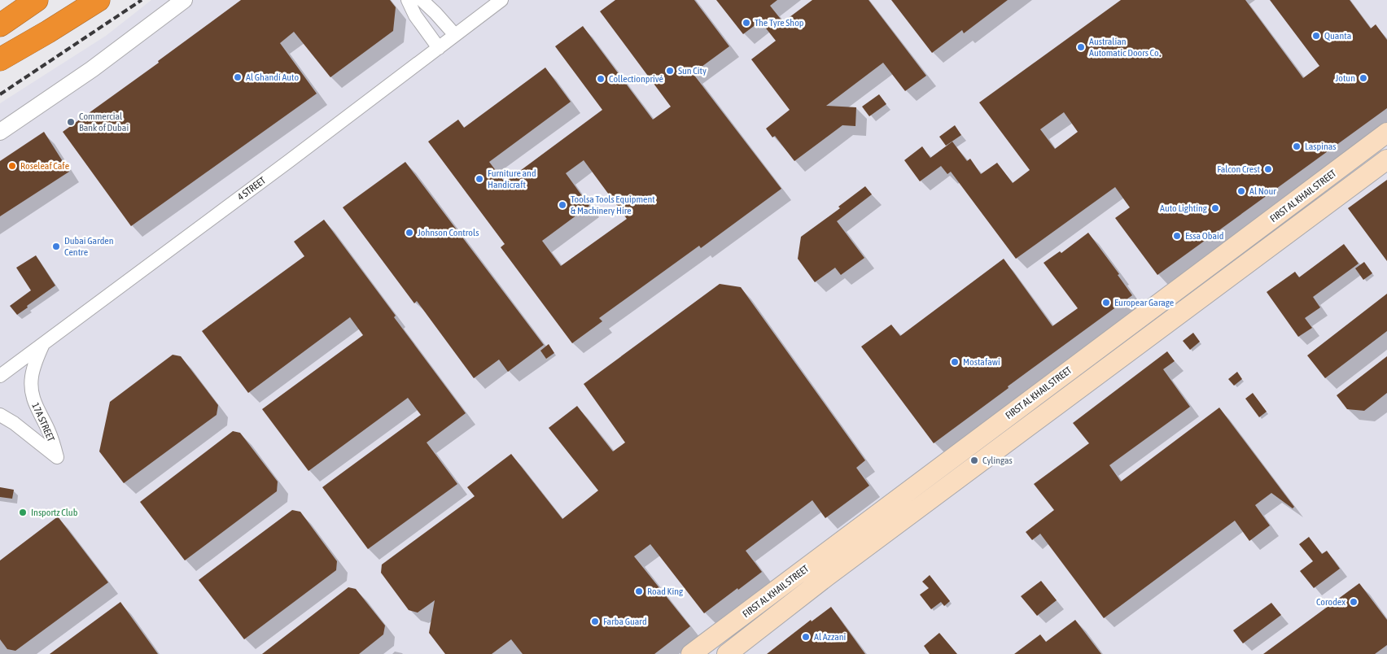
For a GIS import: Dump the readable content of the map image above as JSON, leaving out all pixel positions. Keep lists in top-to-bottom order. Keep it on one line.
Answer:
{"streets":{"main road":["FIRST AL KHAIL STREET"],"street":["4 STREET","17A STREET"]},"crossings":[["4 STREET","17A STREET"]],"places":["The Tyre Shop","Quanta","Australian Automatic Doors Co.","Sun City","Al Ghandi Auto","Jotun","Collectionprivé","Commercial Bank of Dubai","Laspinas","Roseleaf Cafe","Falcon Crest","Furniture and Handicraft","Al Nour","Toolsa Tools Equipment & Machinery Hire","Auto Lighting","Johnson Controls","Essa Obaid","Dubai Garden Centre","Europear Garage","Mostafawi","Cylingas","Insportz Club","Road King","Corodex","Farba Guard","Al Azzani"]}
